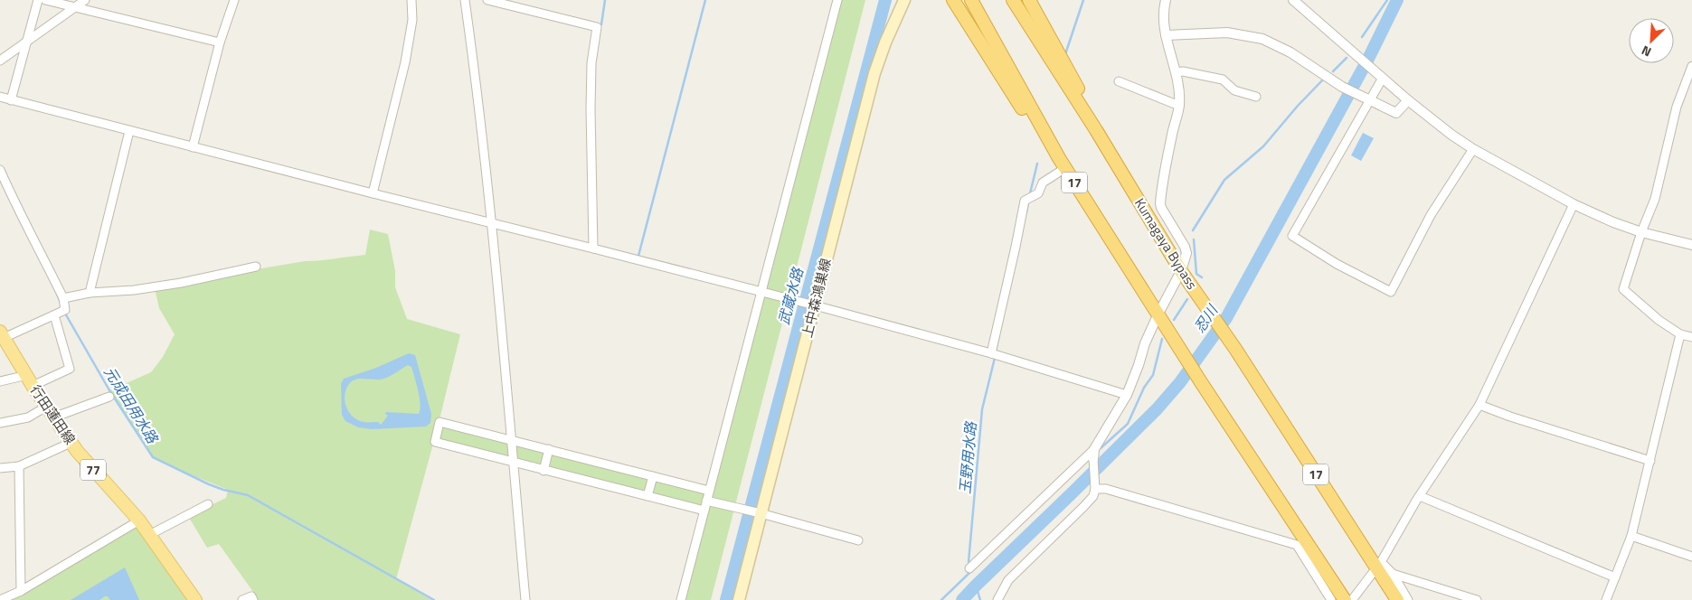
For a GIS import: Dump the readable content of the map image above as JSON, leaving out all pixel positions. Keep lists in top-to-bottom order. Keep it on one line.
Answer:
{"streets":{"highway":["17","Kumagaya Bypass"],"main road":["上中森鴻巣線","行田蓮田線","77"]},"crossings":[["17","Kumagaya Bypass"]],"water":["武蔵水路","忍川","元成田用水路","玉野用水路"],"north":"bottom left"}
